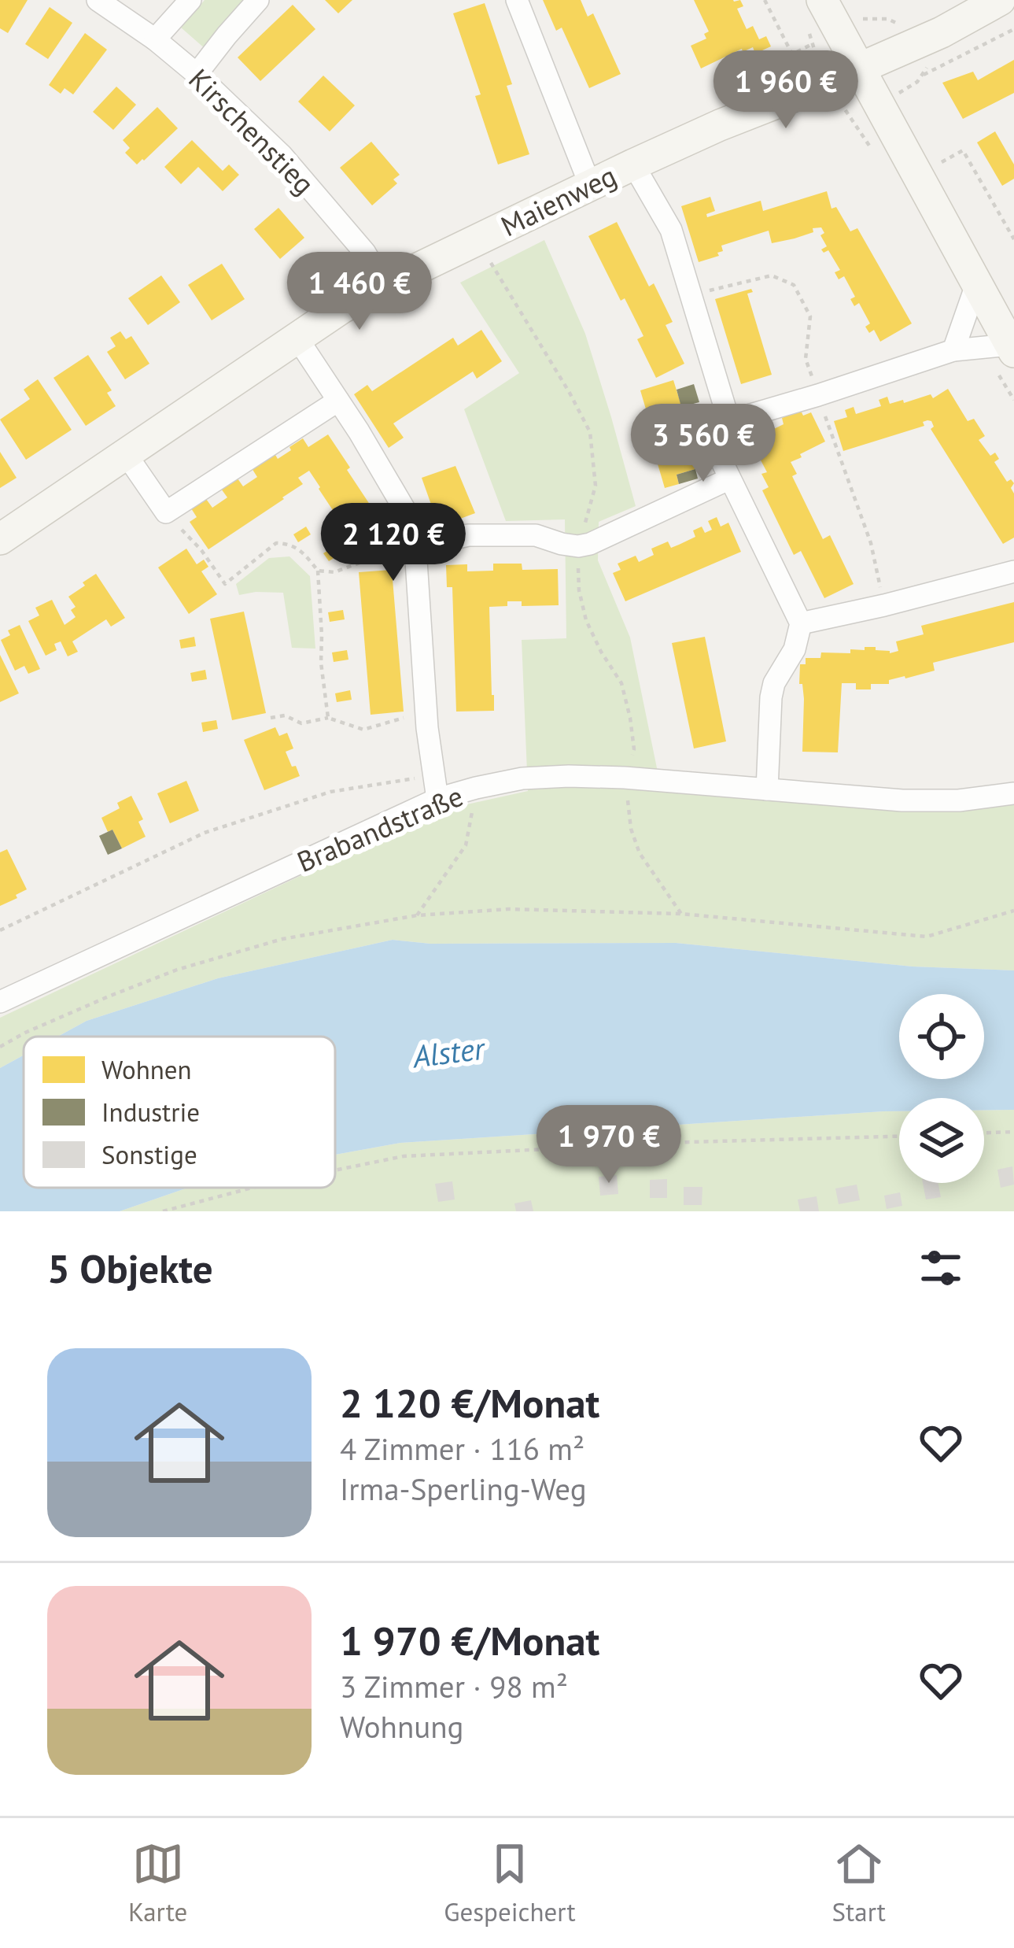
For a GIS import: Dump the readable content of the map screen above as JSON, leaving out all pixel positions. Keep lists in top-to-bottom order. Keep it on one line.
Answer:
{"streets":{"street":["Kirschenstieg","Maienweg","Brabandstraße"]},"crossings":[["Kirschenstieg","Maienweg"]],"water":["Alster"],"legend":["Wohnen","Industrie","Sonstige"],"page":{"price":["1 960 €","1 460 €","3 560 €","2 120 €","1 970 €"],"heading":"5 Objekte","list":[{"name":"2 120 €/Monat","note":"4 Zimmer · 116 m² · Irma-Sperling-Weg"},{"name":"1 970 €/Monat","note":"3 Zimmer · 98 m² · Wohnung"}],"tabs":["Karte","Gespeichert","Start"]}}
